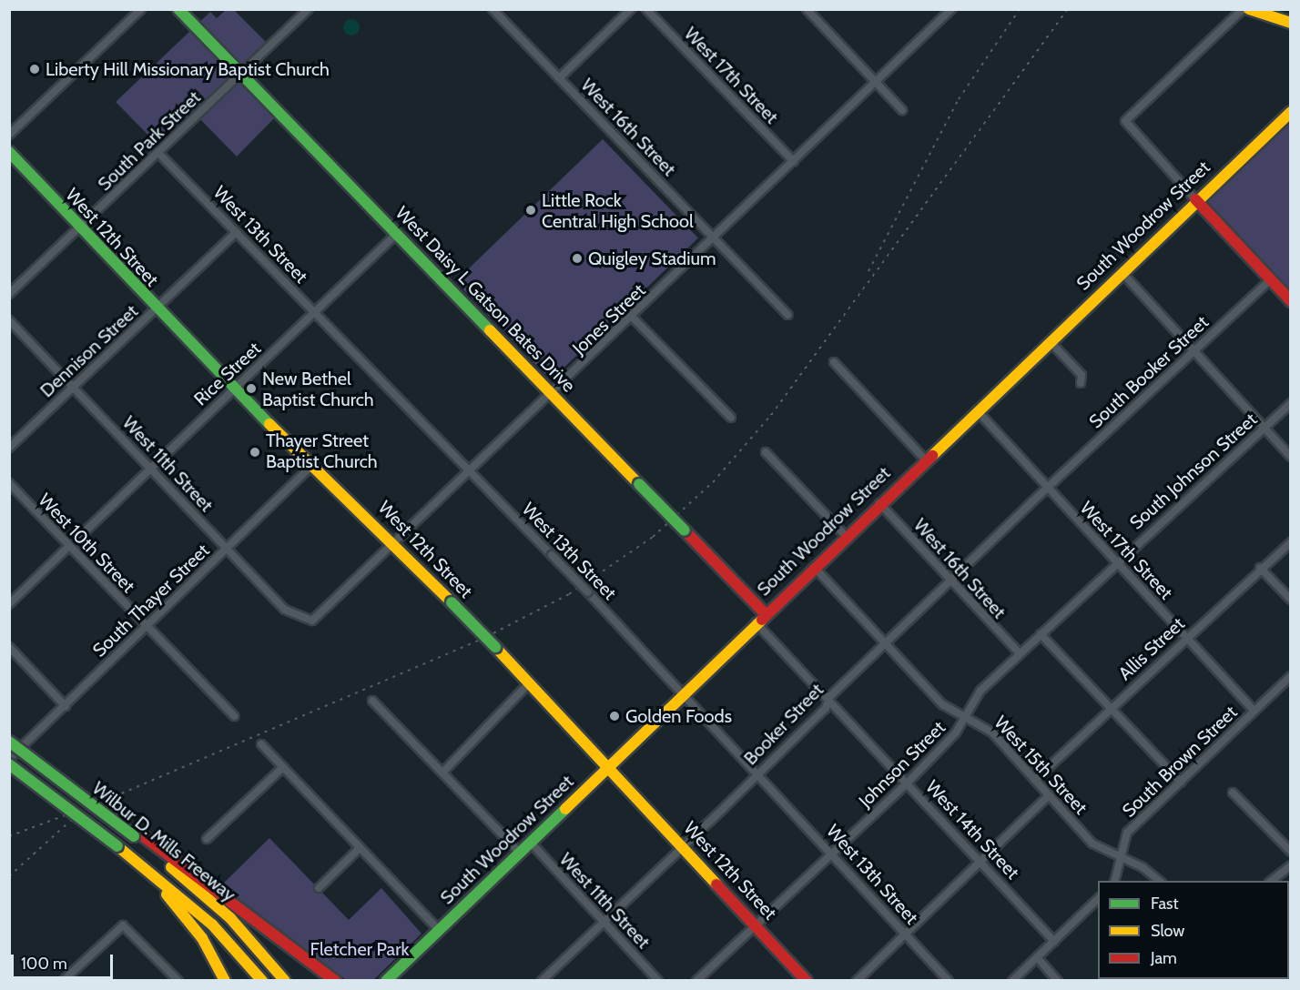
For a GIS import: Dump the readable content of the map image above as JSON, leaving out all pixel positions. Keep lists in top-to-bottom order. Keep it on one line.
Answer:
{"streets":{"main road":["South Woodrow Street","West 12th Street","West Daisy L Gatson Bates Drive","Wilbur D. Mills Freeway"],"street":["West 17th Street","West 16th Street","South Park Street","West 13th Street","Jones Street","Dennison Street","South Booker Street","Rice Street","West 11th Street","South Johnson Street","West 10th Street","South Thayer Street","Allis Street","Booker Street","South Brown Street","Johnson Street","West 15th Street","West 14th Street"]},"crossings":[["West 17th Street","South Woodrow Street"],["West 17th Street","Jones Street"],["West 17th Street","South Booker Street"],["West 17th Street","South Johnson Street"],["West 17th Street","Allis Street"],["West 17th Street","Booker Street"],["West 17th Street","South Brown Street"],["West 17th Street","Johnson Street"],["West 16th Street","South Woodrow Street"],["West 16th Street","Jones Street"],["West 16th Street","Booker Street"],["West 16th Street","Johnson Street"],["South Park Street","West 13th Street"],["South Park Street","West 12th Street"],["South Park Street","West Daisy L Gatson Bates Drive"],["South Woodrow Street","West 13th Street"],["South Woodrow Street","West 12th Street"],["South Woodrow Street","West Daisy L Gatson Bates Drive"],["South Woodrow Street","West 11th Street"],["South Woodrow Street","West 15th Street"],["South Woodrow Street","West 14th Street"],["West 13th Street","Jones Street"],["West 13th Street","Dennison Street"],["West 13th Street","Rice Street"],["West 13th Street","Booker Street"],["West 13th Street","Johnson Street"],["West 12th Street","Jones Street"],["West 12th Street","Dennison Street"],["West 12th Street","Rice Street"],["West 12th Street","South Thayer Street"],["West 12th Street","Booker Street"],["West 12th Street","Johnson Street"],["West Daisy L Gatson Bates Drive","Jones Street"],["West Daisy L Gatson Bates Drive","Rice Street"],["Jones Street","West 11th Street"],["Dennison Street","West 11th Street"],["South Booker Street","Booker Street"],["Rice Street","West 11th Street"],["West 11th Street","South Thayer Street"],["West 11th Street","Booker Street"],["South Johnson Street","Johnson Street"],["West 10th Street","South Thayer Street"],["Allis Street","West 15th Street"],["Booker Street","West 15th Street"],["Booker Street","West 14th Street"],["South Brown Street","West 15th Street"],["Johnson Street","West 15th Street"],["Johnson Street","West 14th Street"]],"parks":["Fletcher Park"],"places":["Liberty Hill Missionary Baptist Church","Little Rock Central High School","Quigley Stadium","New Bethel Baptist Church","Thayer Street Baptist Church","Golden Foods"],"legend":["Fast","Slow","Jam"],"scale_bar":"100 m"}
